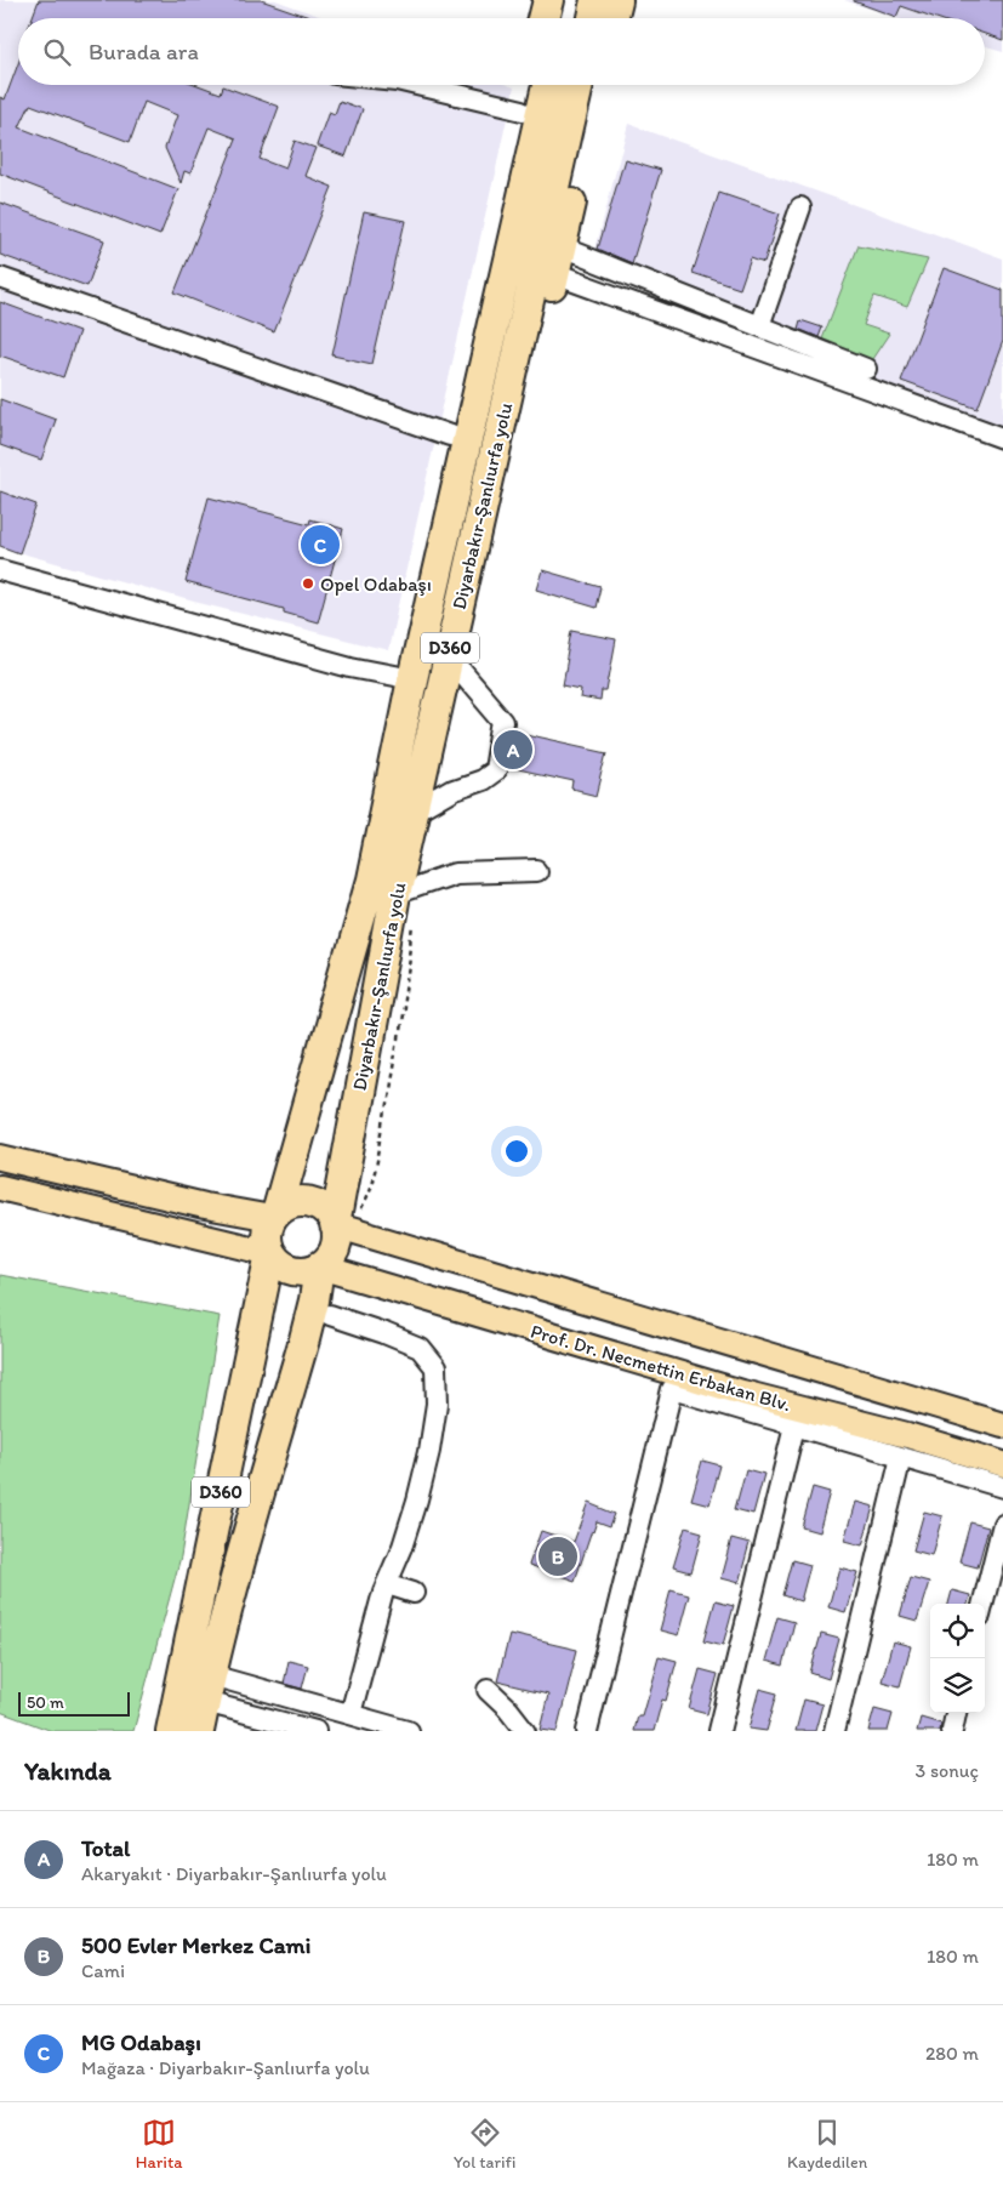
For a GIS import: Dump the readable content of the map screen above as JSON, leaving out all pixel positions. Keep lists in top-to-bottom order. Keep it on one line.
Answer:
{"streets":{"highway":["Diyarbakır-Şanlıurfa yolu","D360"],"main road":["Prof. Dr. Necmettin Erbakan Blv."]},"crossings":[["Diyarbakır-Şanlıurfa yolu","D360"],["Diyarbakır-Şanlıurfa yolu","Prof. Dr. Necmettin Erbakan Blv."],["D360","Prof. Dr. Necmettin Erbakan Blv."]],"places":["Opel Odabaşı"],"scale_bar":"50 m","page":{"search":"Burada ara","pins":["C","A","B"],"scale":"50 m","heading":["Yakında","3 sonuç"],"list":[{"mark":"A","name":"Total","note":"Akaryakıt · Diyarbakır-Şanlıurfa yolu","value":"180 m"},{"mark":"B","name":"500 Evler Merkez Cami","note":"Cami","value":"180 m"},{"mark":"C","name":"MG Odabaşı","note":"Mağaza · Diyarbakır-Şanlıurfa yolu","value":"280 m"}],"nav":["Harita","Yol tarifi","Kaydedilen"]}}
